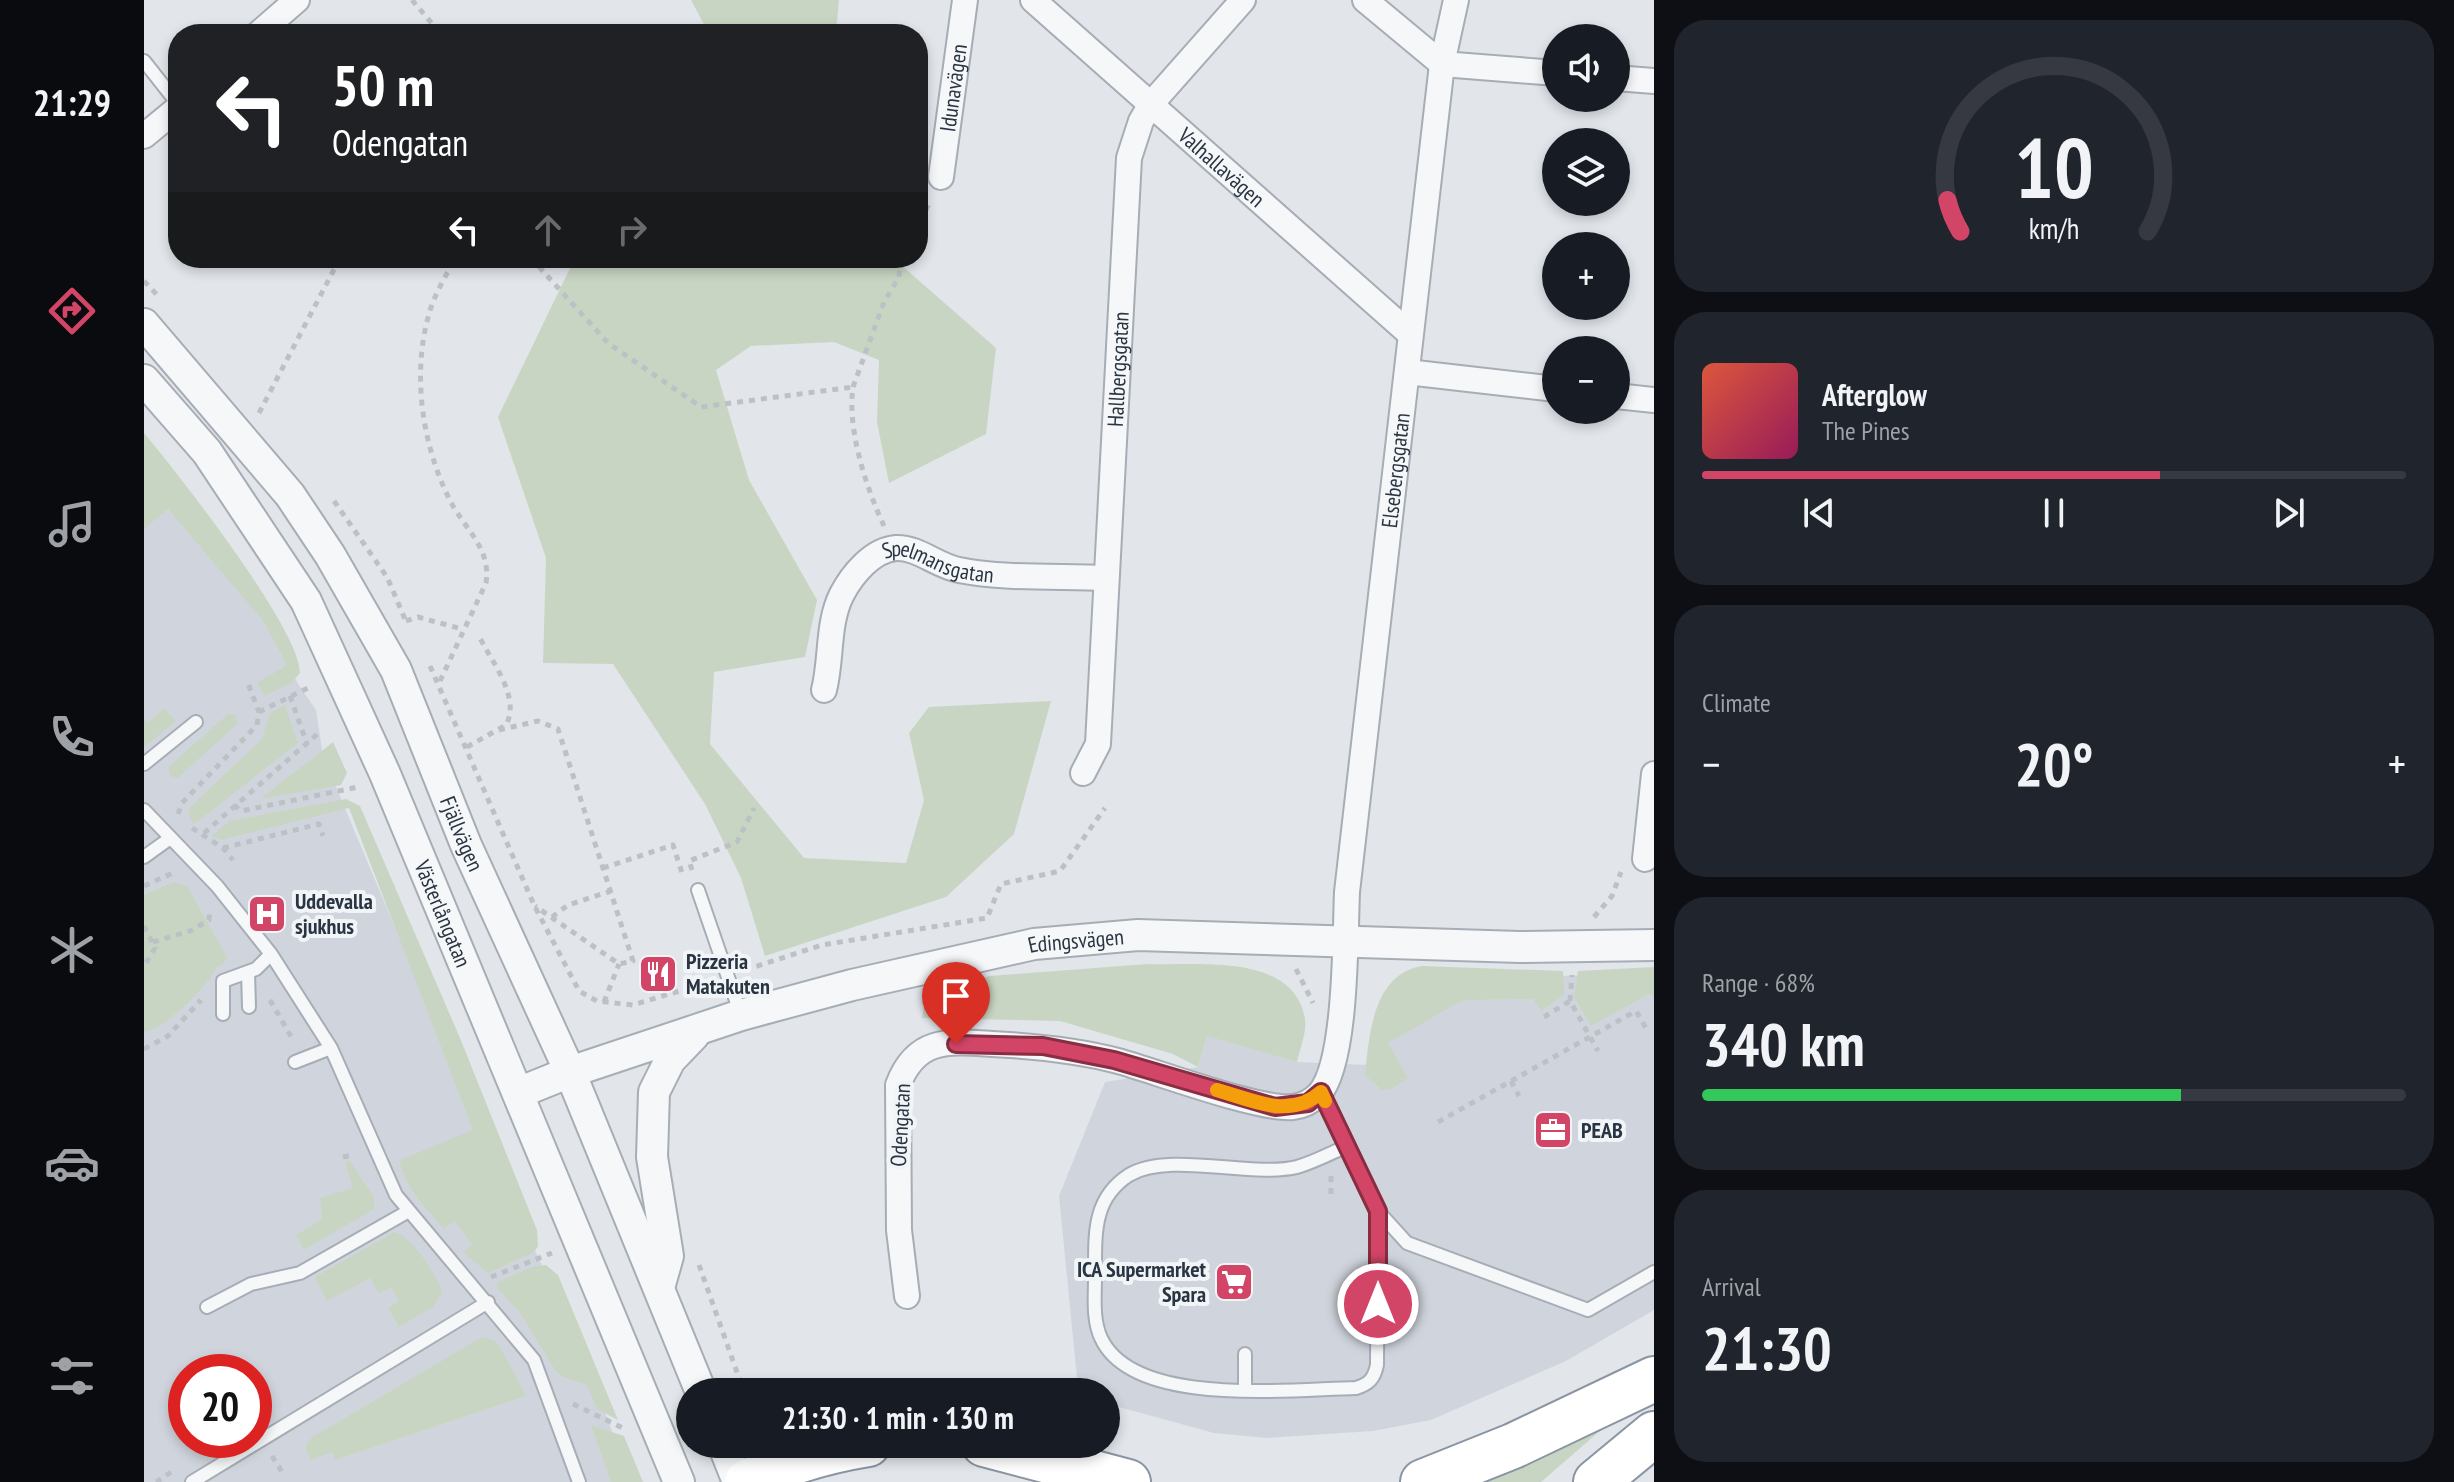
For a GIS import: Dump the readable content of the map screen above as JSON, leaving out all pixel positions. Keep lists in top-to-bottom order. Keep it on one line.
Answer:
{"streets":{"street":["Idunavägen","Valhallavägen","Hallbergsgatan","Elsebergsgatan","Spelmansgatan","Fjällvägen","Västerlångatan","Edingsvägen","Odengatan"]},"crossings":[["Valhallavägen","Hallbergsgatan"],["Valhallavägen","Elsebergsgatan"],["Hallbergsgatan","Spelmansgatan"],["Elsebergsgatan","Edingsvägen"],["Fjällvägen","Edingsvägen"],["Västerlångatan","Edingsvägen"]],"places":{"hospital":["Uddevalla sjukhus"],"restaurant":["Pizzeria Matakuten"],"office":["PEAB"],"supermarket":["ICA Supermarket Spara"]},"page":{"tabs":"21:29","map_buttons":["+","−"],"turn":["50 m","Odengatan"],"song":["Afterglow","The Pines"],"tile":["Climate",["Range · 68%","340 km"],["Arrival","21:30"]],"heat":["−","20°","+"],"limit":"20","trip":"21:30 · 1 min · 130 m","gauge":["10","km/h"]}}
